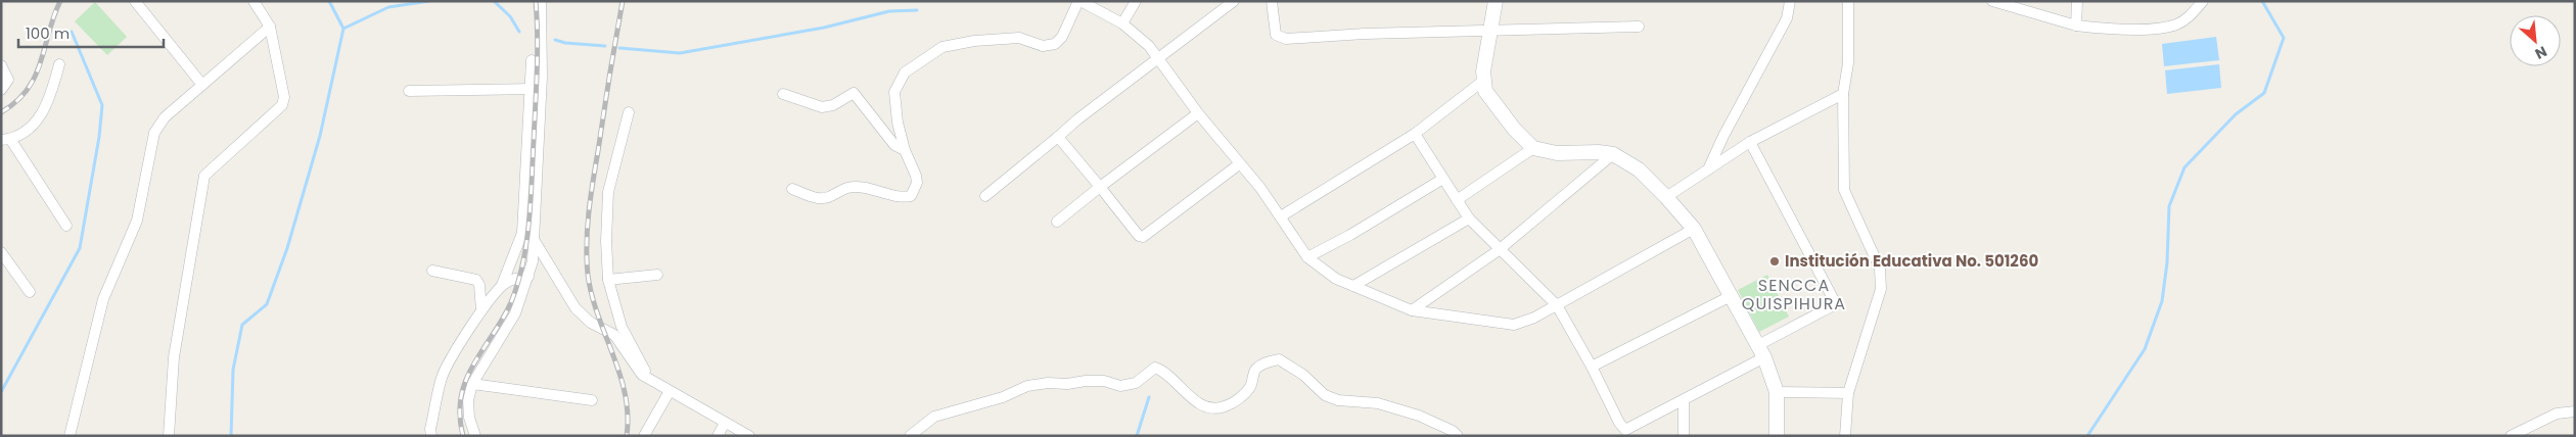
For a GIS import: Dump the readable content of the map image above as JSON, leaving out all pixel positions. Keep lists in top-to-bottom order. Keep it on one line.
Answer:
{"districts":["SENCCA QUISPIHURA"],"places":["Institución Educativa No. 501260"],"scale_bar":"100 m","north":"bottom right"}
